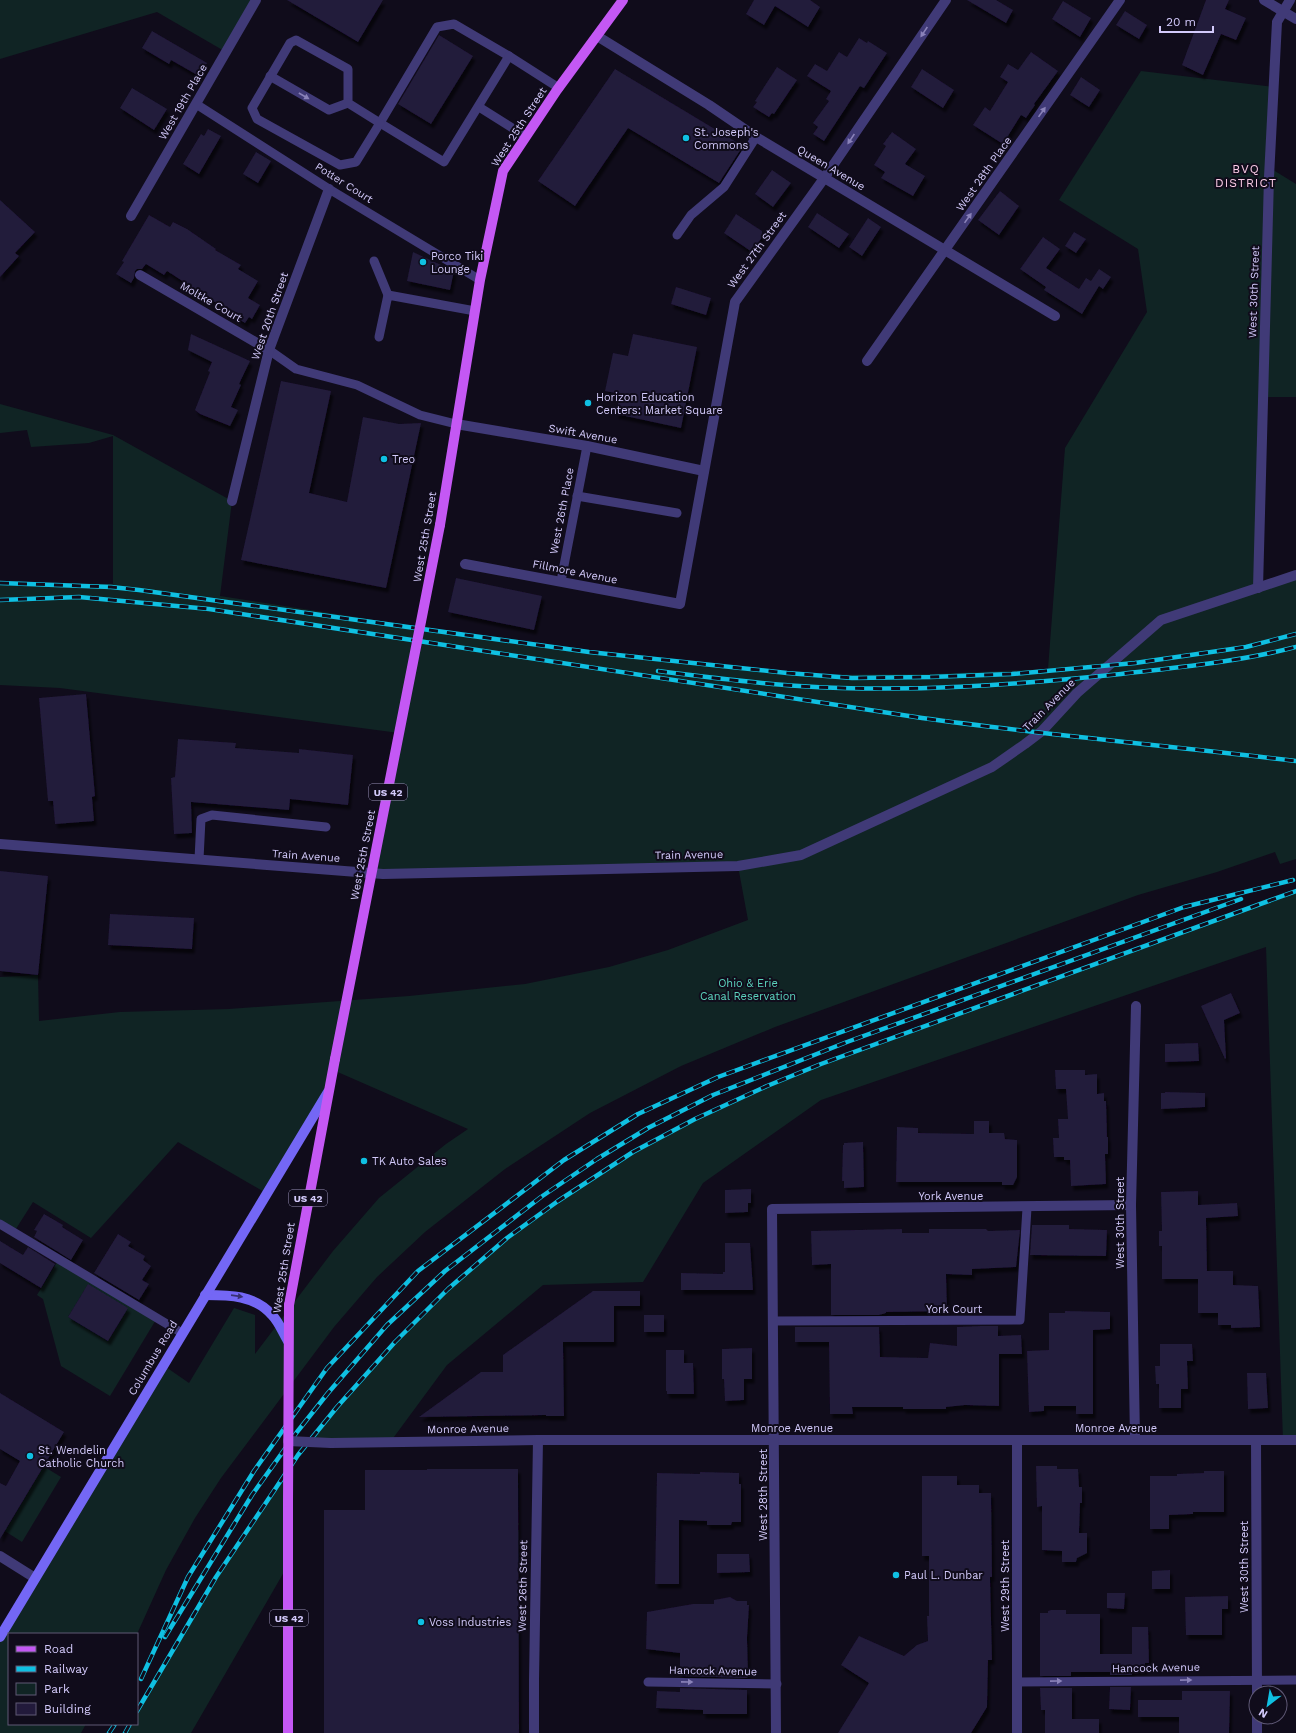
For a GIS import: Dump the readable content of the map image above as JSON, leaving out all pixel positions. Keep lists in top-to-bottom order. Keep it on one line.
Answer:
{"streets":{"main road":["West 25th Street","US 42"],"street":["West 19th Place","Queen Avenue","West 28th Place","West 27th Street","West 30th Street","Moltke Court","West 20th Street","Swift Avenue","Fillmore Avenue","Train Avenue","York Avenue","Columbus Road","Monroe Avenue","West 28th Street","West 26th Street","West 29th Street"],"lane":["Potter Court","West 26th Place","York Court","Hancock Avenue"]},"crossings":[["West 19th Place","Potter Court"],["West 25th Street","Queen Avenue"],["West 25th Street","Potter Court"],["West 25th Street","Swift Avenue"],["West 25th Street","Columbus Road"],["West 25th Street","Monroe Avenue"],["Queen Avenue","West 28th Place"],["Queen Avenue","West 27th Street"],["Potter Court","West 20th Street"],["West 27th Street","Swift Avenue"],["West 27th Street","Fillmore Avenue"],["West 30th Street","Train Avenue"],["West 30th Street","York Avenue"],["West 30th Street","Monroe Avenue"],["West 30th Street","Hancock Avenue"],["Moltke Court","West 20th Street"],["Swift Avenue","West 26th Place"],["West 26th Place","Fillmore Avenue"],["York Avenue","York Court"],["York Avenue","West 28th Street"],["York Court","West 28th Street"],["Monroe Avenue","West 28th Street"],["Monroe Avenue","West 26th Street"],["Monroe Avenue","West 29th Street"],["West 28th Street","Hancock Avenue"],["West 29th Street","Hancock Avenue"]],"one_way":["West 28th Place","Hancock Avenue"],"districts":["BVQ DISTRICT"],"parks":["Ohio & Erie Canal Reservation"],"places":["St. Joseph's Commons","Porco Tiki Lounge","Horizon Education Centers: Market Square","Treo","TK Auto Sales","St. Wendelin Catholic Church","Paul L. Dunbar","Voss Industries"],"legend":["Road","Railway","Park","Building"],"scale_bar":"20 m","north":"bottom left"}
